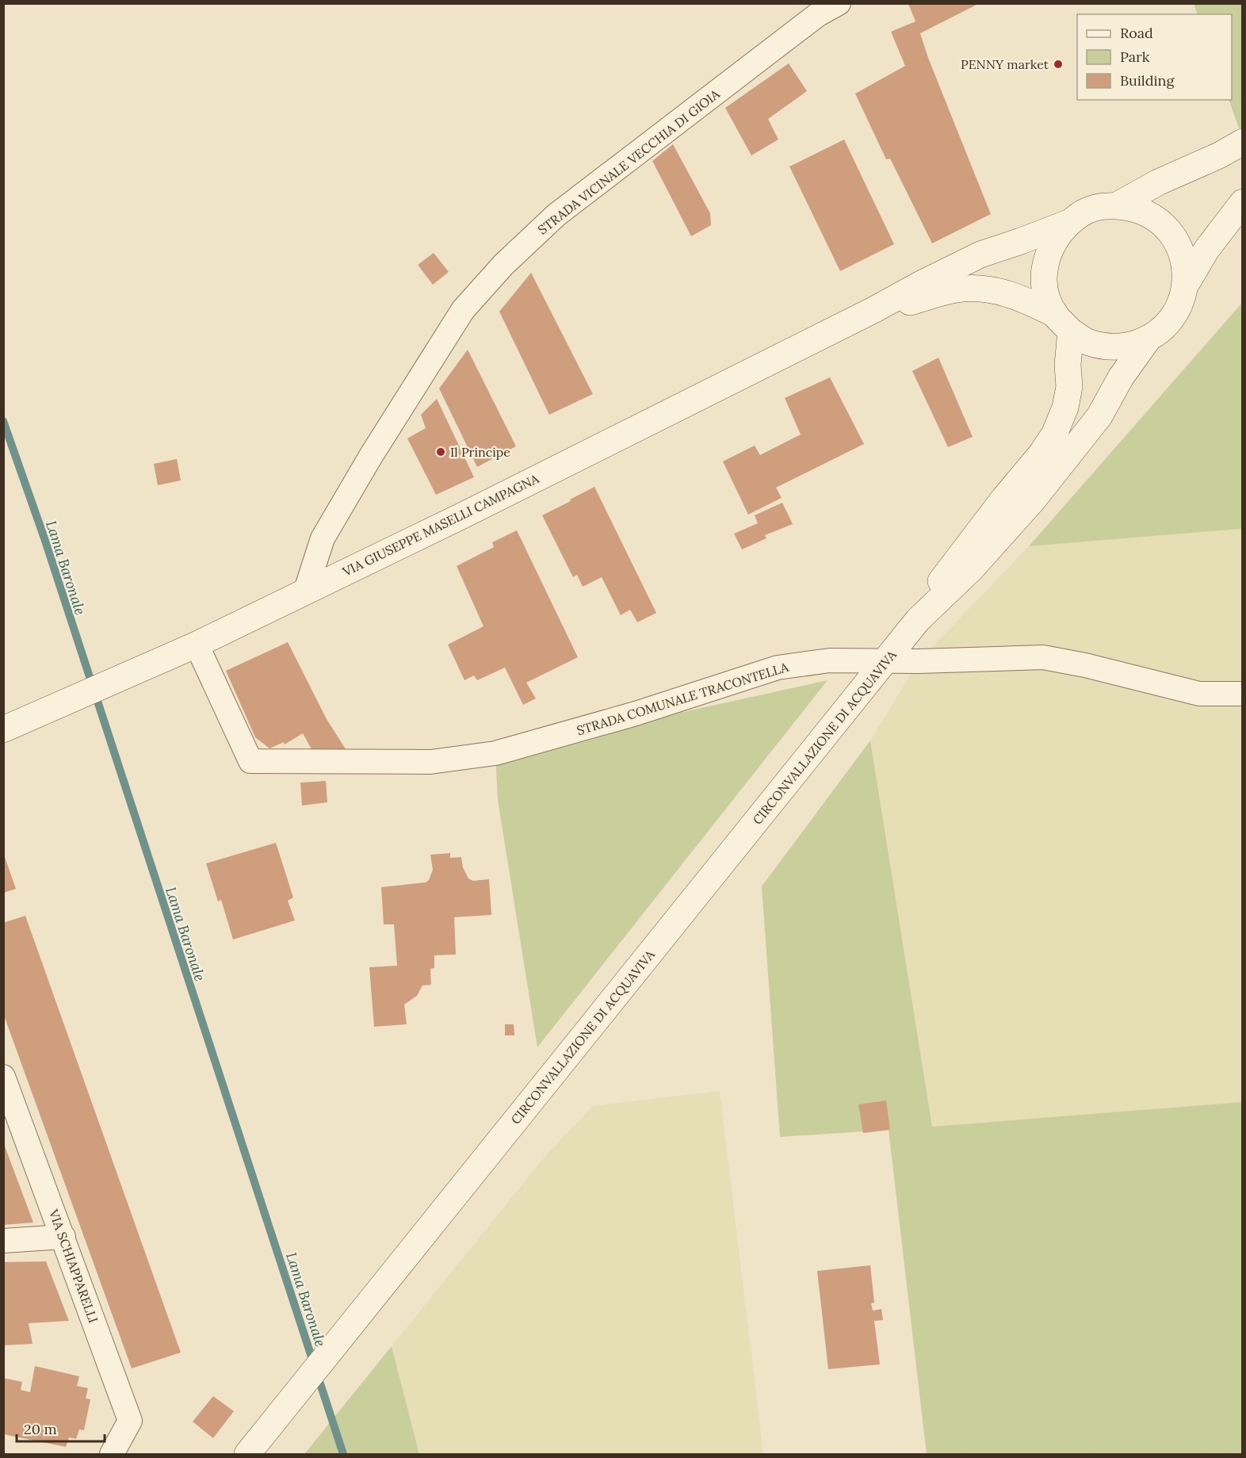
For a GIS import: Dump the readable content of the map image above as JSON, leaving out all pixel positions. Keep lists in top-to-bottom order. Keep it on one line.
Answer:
{"streets":{"main road":["VIA GIUSEPPE MASELLI CAMPAGNA","CIRCONVALLAZIONE DI ACQUAVIVA"],"street":["STRADA VICINALE VECCHIA DI GIOIA","STRADA COMUNALE TRACONTELLA","VIA SCHIAPPARELLI"]},"crossings":[["STRADA VICINALE VECCHIA DI GIOIA","VIA GIUSEPPE MASELLI CAMPAGNA"],["VIA GIUSEPPE MASELLI CAMPAGNA","STRADA COMUNALE TRACONTELLA"],["STRADA COMUNALE TRACONTELLA","CIRCONVALLAZIONE DI ACQUAVIVA"]],"water":["Lama Baronale"],"places":["PENNY market","Il Principe"],"legend":["Road","Park","Building"],"scale_bar":"20 m"}
